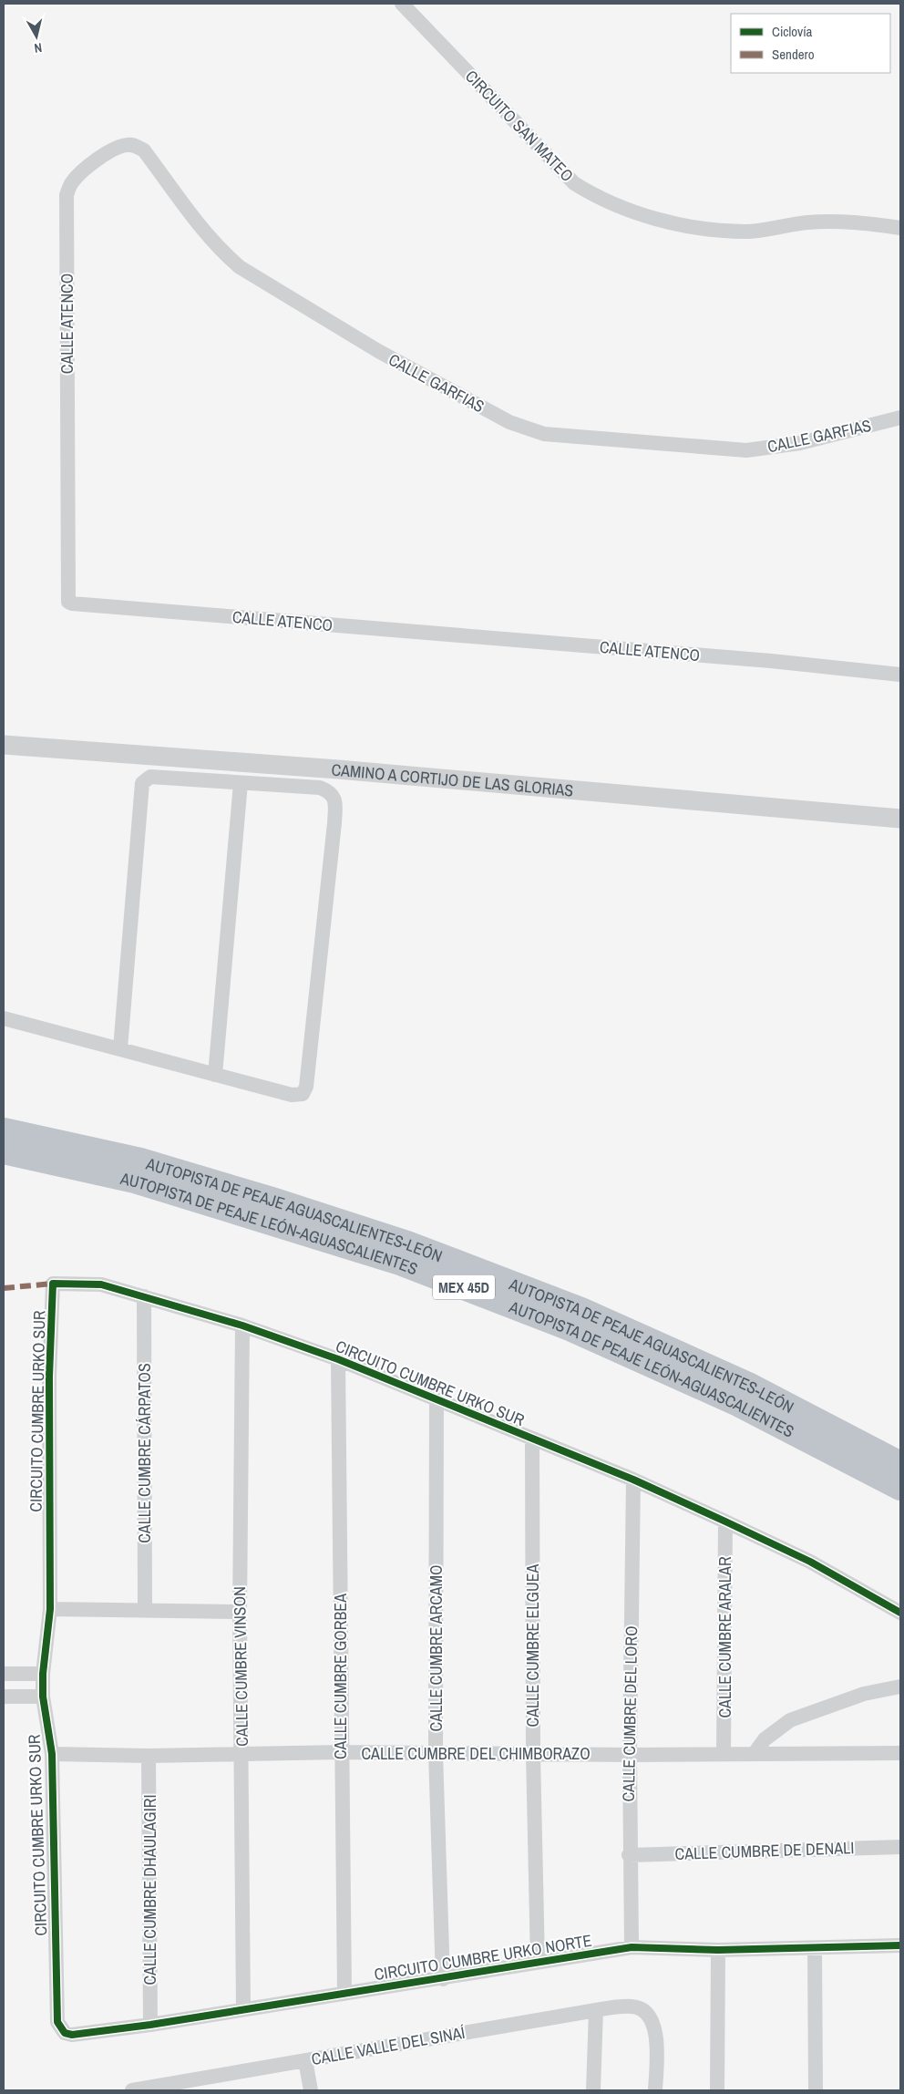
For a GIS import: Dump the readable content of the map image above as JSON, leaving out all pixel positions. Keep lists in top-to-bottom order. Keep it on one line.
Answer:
{"streets":{"highway":["AUTOPISTA DE PEAJE AGUASCALIENTES-LEÓN","AUTOPISTA DE PEAJE LEÓN-AGUASCALIENTES","MEX 45D"],"street":["CIRCUITO SAN MATEO","CALLE ATENCO","CALLE GARFIAS","CAMINO A CORTIJO DE LAS GLORIAS","CIRCUITO CUMBRE URKO SUR","CALLE CUMBRE CÁRPATOS","CALLE CUMBRE ARALAR","CALLE CUMBRE ELGUEA","CALLE CUMBRE ARCAMO","CALLE CUMBRE VINSON","CALLE CUMBRE GORBEA","CALLE CUMBRE DEL LORO","CALLE CUMBRE DEL CHIMBORAZO","CALLE CUMBRE DE DENALI","CALLE CUMBRE DHAULAGIRI","CIRCUITO CUMBRE URKO NORTE","CALLE VALLE DEL SINAÍ"]},"crossings":[["CALLE ATENCO","CALLE GARFIAS"],["CIRCUITO CUMBRE URKO SUR","CALLE CUMBRE CÁRPATOS"],["CIRCUITO CUMBRE URKO SUR","CALLE CUMBRE ARALAR"],["CIRCUITO CUMBRE URKO SUR","CALLE CUMBRE ELGUEA"],["CIRCUITO CUMBRE URKO SUR","CALLE CUMBRE ARCAMO"],["CIRCUITO CUMBRE URKO SUR","CALLE CUMBRE VINSON"],["CIRCUITO CUMBRE URKO SUR","CALLE CUMBRE GORBEA"],["CIRCUITO CUMBRE URKO SUR","CALLE CUMBRE DEL LORO"],["CIRCUITO CUMBRE URKO SUR","CALLE CUMBRE DEL CHIMBORAZO"],["CIRCUITO CUMBRE URKO SUR","CIRCUITO CUMBRE URKO NORTE"],["CALLE CUMBRE ARALAR","CALLE CUMBRE DEL CHIMBORAZO"],["CALLE CUMBRE ELGUEA","CALLE CUMBRE DEL CHIMBORAZO"],["CALLE CUMBRE ELGUEA","CIRCUITO CUMBRE URKO NORTE"],["CALLE CUMBRE ARCAMO","CALLE CUMBRE DEL CHIMBORAZO"],["CALLE CUMBRE ARCAMO","CIRCUITO CUMBRE URKO NORTE"],["CALLE CUMBRE VINSON","CALLE CUMBRE DEL CHIMBORAZO"],["CALLE CUMBRE VINSON","CIRCUITO CUMBRE URKO NORTE"],["CALLE CUMBRE GORBEA","CALLE CUMBRE DEL CHIMBORAZO"],["CALLE CUMBRE GORBEA","CIRCUITO CUMBRE URKO NORTE"],["CALLE CUMBRE DEL LORO","CALLE CUMBRE DEL CHIMBORAZO"],["CALLE CUMBRE DEL LORO","CALLE CUMBRE DE DENALI"],["CALLE CUMBRE DEL LORO","CIRCUITO CUMBRE URKO NORTE"],["CALLE CUMBRE DEL CHIMBORAZO","CALLE CUMBRE DHAULAGIRI"],["CALLE CUMBRE DHAULAGIRI","CIRCUITO CUMBRE URKO NORTE"]],"legend":["Ciclovía","Sendero"],"north":"bottom"}
